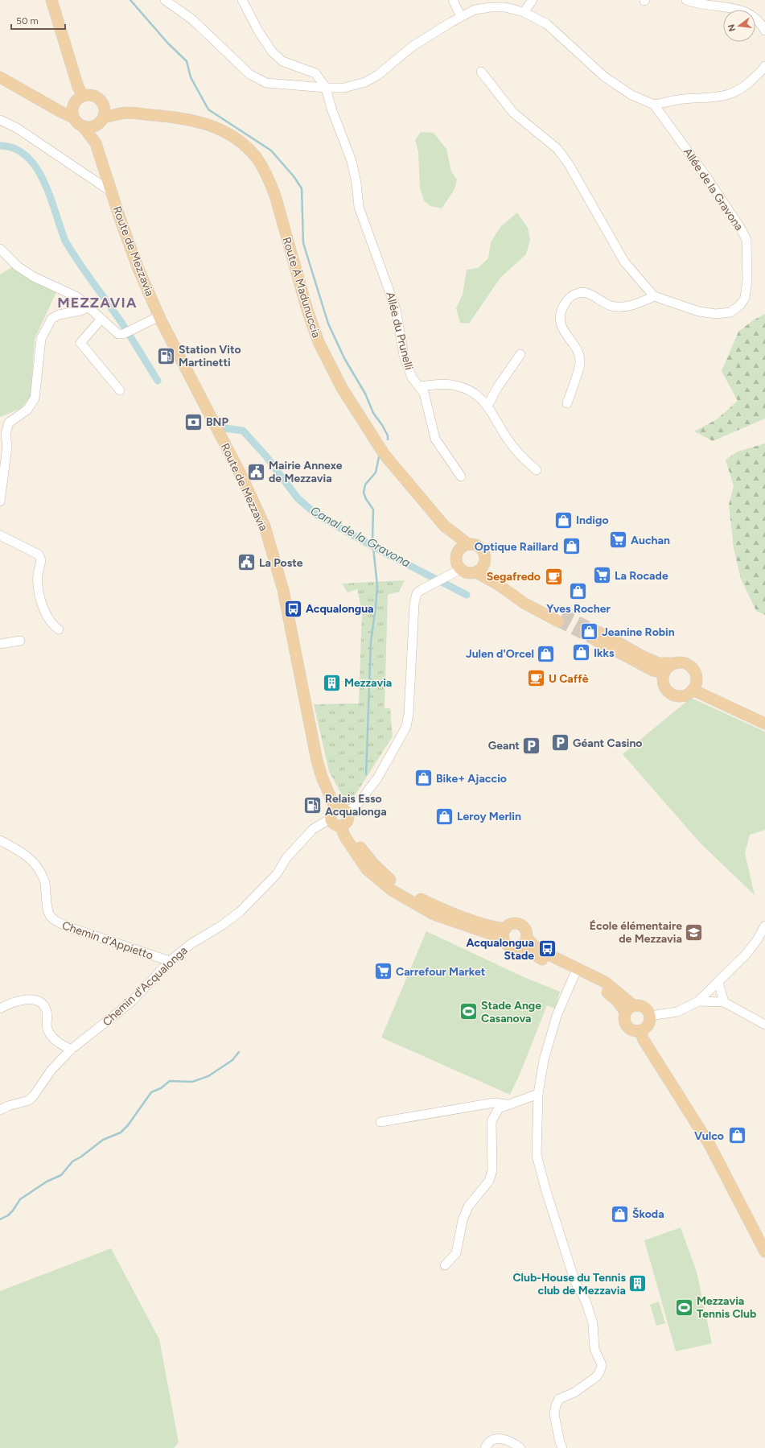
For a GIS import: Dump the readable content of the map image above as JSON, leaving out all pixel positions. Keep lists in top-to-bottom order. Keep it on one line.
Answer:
{"streets":{"main road":["Route de Mezzavia","Route À Madunuccia"],"street":["Allée de la Gravona","Allée du Prunelli","Chemin d'Appietto","Chemin d'Acqualonga"]},"crossings":[["Route de Mezzavia","Chemin d'Acqualonga"],["Chemin d'Appietto","Chemin d'Acqualonga"]],"districts":["MEZZAVIA"],"water":["Canal de la Gravona"],"places":{"fuel station":["Station Vito Martinetti","Relais Esso Acqualonga"],"bank":["BNP"],"public building":["Mairie Annexe de Mezzavia","La Poste"],"shop":["Indigo","Optique Raillard","Yves Rocher","Jeanine Robin","Ikks","Julen d'Orcel","Bike+ Ajaccio","Leroy Merlin","Vulco","Škoda"],"supermarket":["Auchan","La Rocade","Carrefour Market"],"cafe":["Segafredo","U Caffè"],"bus stop":["Acqualongua","Acqualongua Stade"],"building":["Mezzavia","Club-House du Tennis club de Mezzavia"],"parking":["Géant Casino","Geant"],"school or university":["École élémentaire de Mezzavia"],"sports":["Stade Ange Casanova","Mezzavia Tennis Club"]},"scale_bar":"50 m","north":"left"}
